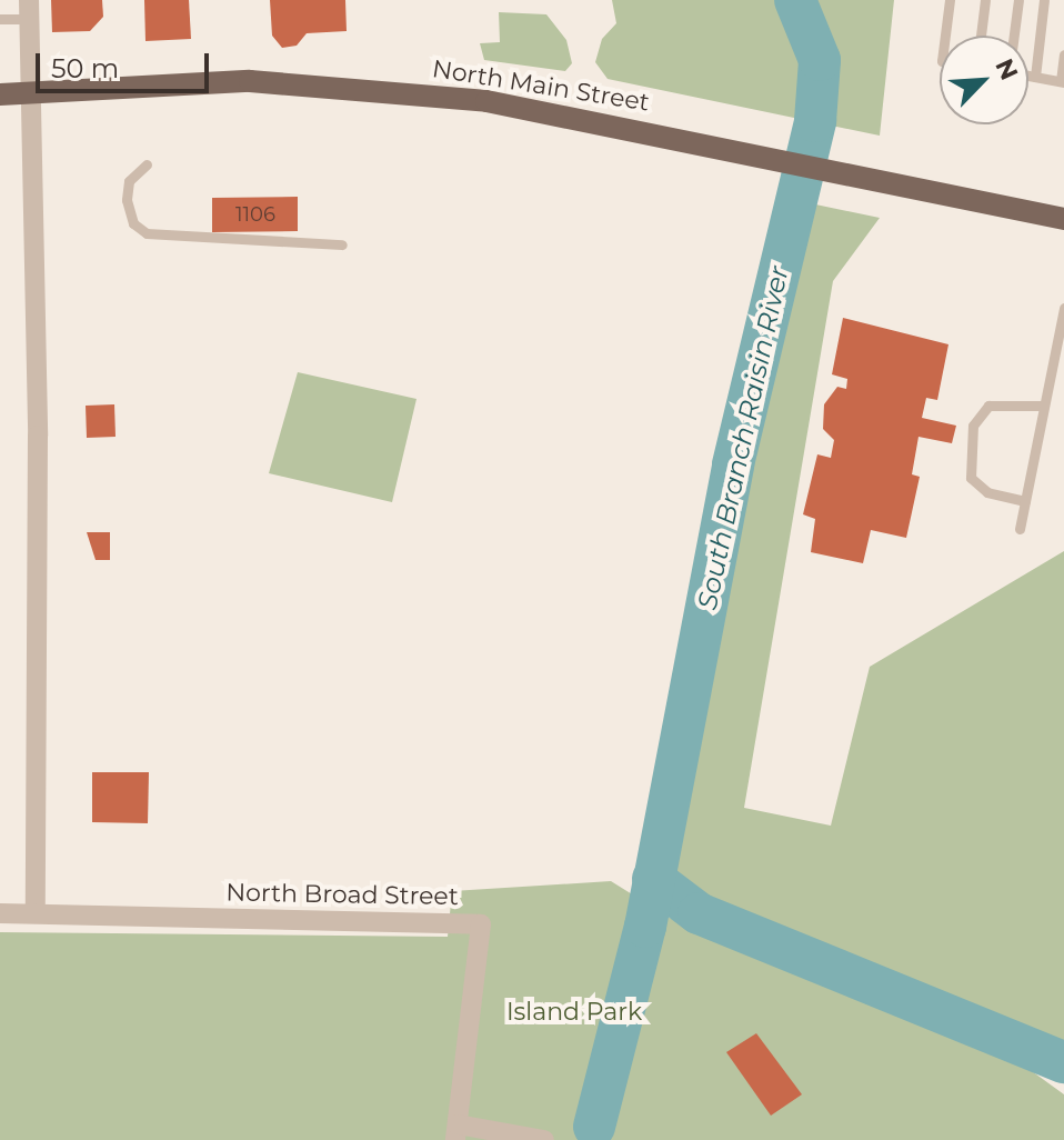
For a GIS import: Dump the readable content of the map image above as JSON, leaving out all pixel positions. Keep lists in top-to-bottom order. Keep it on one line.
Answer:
{"streets":{"main road":["North Main Street"],"street":["North Broad Street"]},"water":["South Branch Raisin River"],"parks":["Island Park"],"house_numbers":["1106"],"scale_bar":"50 m","north":"top right"}
